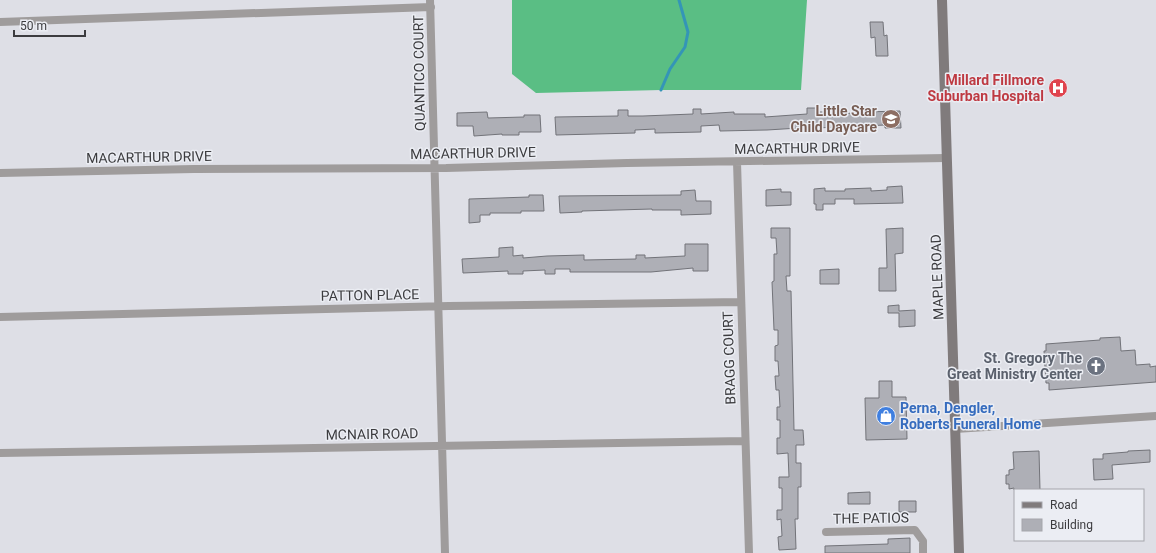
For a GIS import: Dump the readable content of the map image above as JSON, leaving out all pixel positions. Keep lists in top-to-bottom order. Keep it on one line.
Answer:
{"streets":{"main road":["MAPLE ROAD"],"street":["QUANTICO COURT","MACARTHUR DRIVE","PATTON PLACE","BRAGG COURT","MCNAIR ROAD","THE PATIOS"]},"crossings":[["QUANTICO COURT","MACARTHUR DRIVE"],["QUANTICO COURT","PATTON PLACE"],["QUANTICO COURT","MCNAIR ROAD"],["MACARTHUR DRIVE","MAPLE ROAD"],["MACARTHUR DRIVE","BRAGG COURT"],["PATTON PLACE","BRAGG COURT"],["BRAGG COURT","MCNAIR ROAD"]],"places":{"hospital":["Millard Fillmore Suburban Hospital"],"school or university":["Little Star Child Daycare"],"church":["St. Gregory The Great Ministry Center"],"shop":["Perna, Dengler, Roberts Funeral Home"]},"legend":["Road","Building"],"scale_bar":"50 m"}
